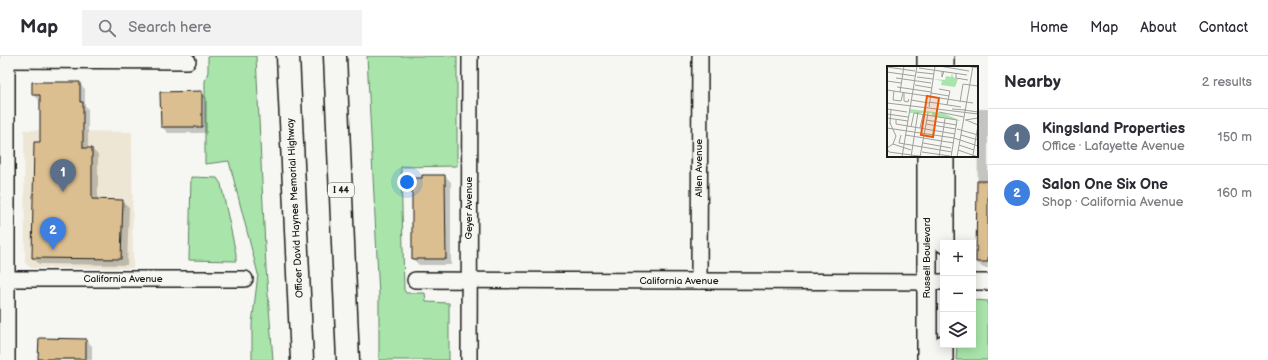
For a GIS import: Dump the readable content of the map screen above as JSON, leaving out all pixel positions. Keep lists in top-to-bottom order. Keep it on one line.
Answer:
{"streets":{"highway":["I 44","Officer David Haynes Memorial Highway"],"main road":["Russell Boulevard"],"street":["Allen Avenue","Geyer Avenue","California Avenue"]},"crossings":[["Allen Avenue","California Avenue"],["Geyer Avenue","California Avenue"],["Russell Boulevard","California Avenue"]],"page":{"header":"Map","search":"Search here","nav":["Home","Map","About","Contact"],"heading":["Nearby","2 results"],"list":[{"mark":"1","name":"Kingsland Properties","note":"Office · Lafayette Avenue","value":"150 m"},{"mark":"2","name":"Salon One Six One","note":"Shop · California Avenue","value":"160 m"}],"pins":["1","2"],"map_buttons":["+","−"]}}
